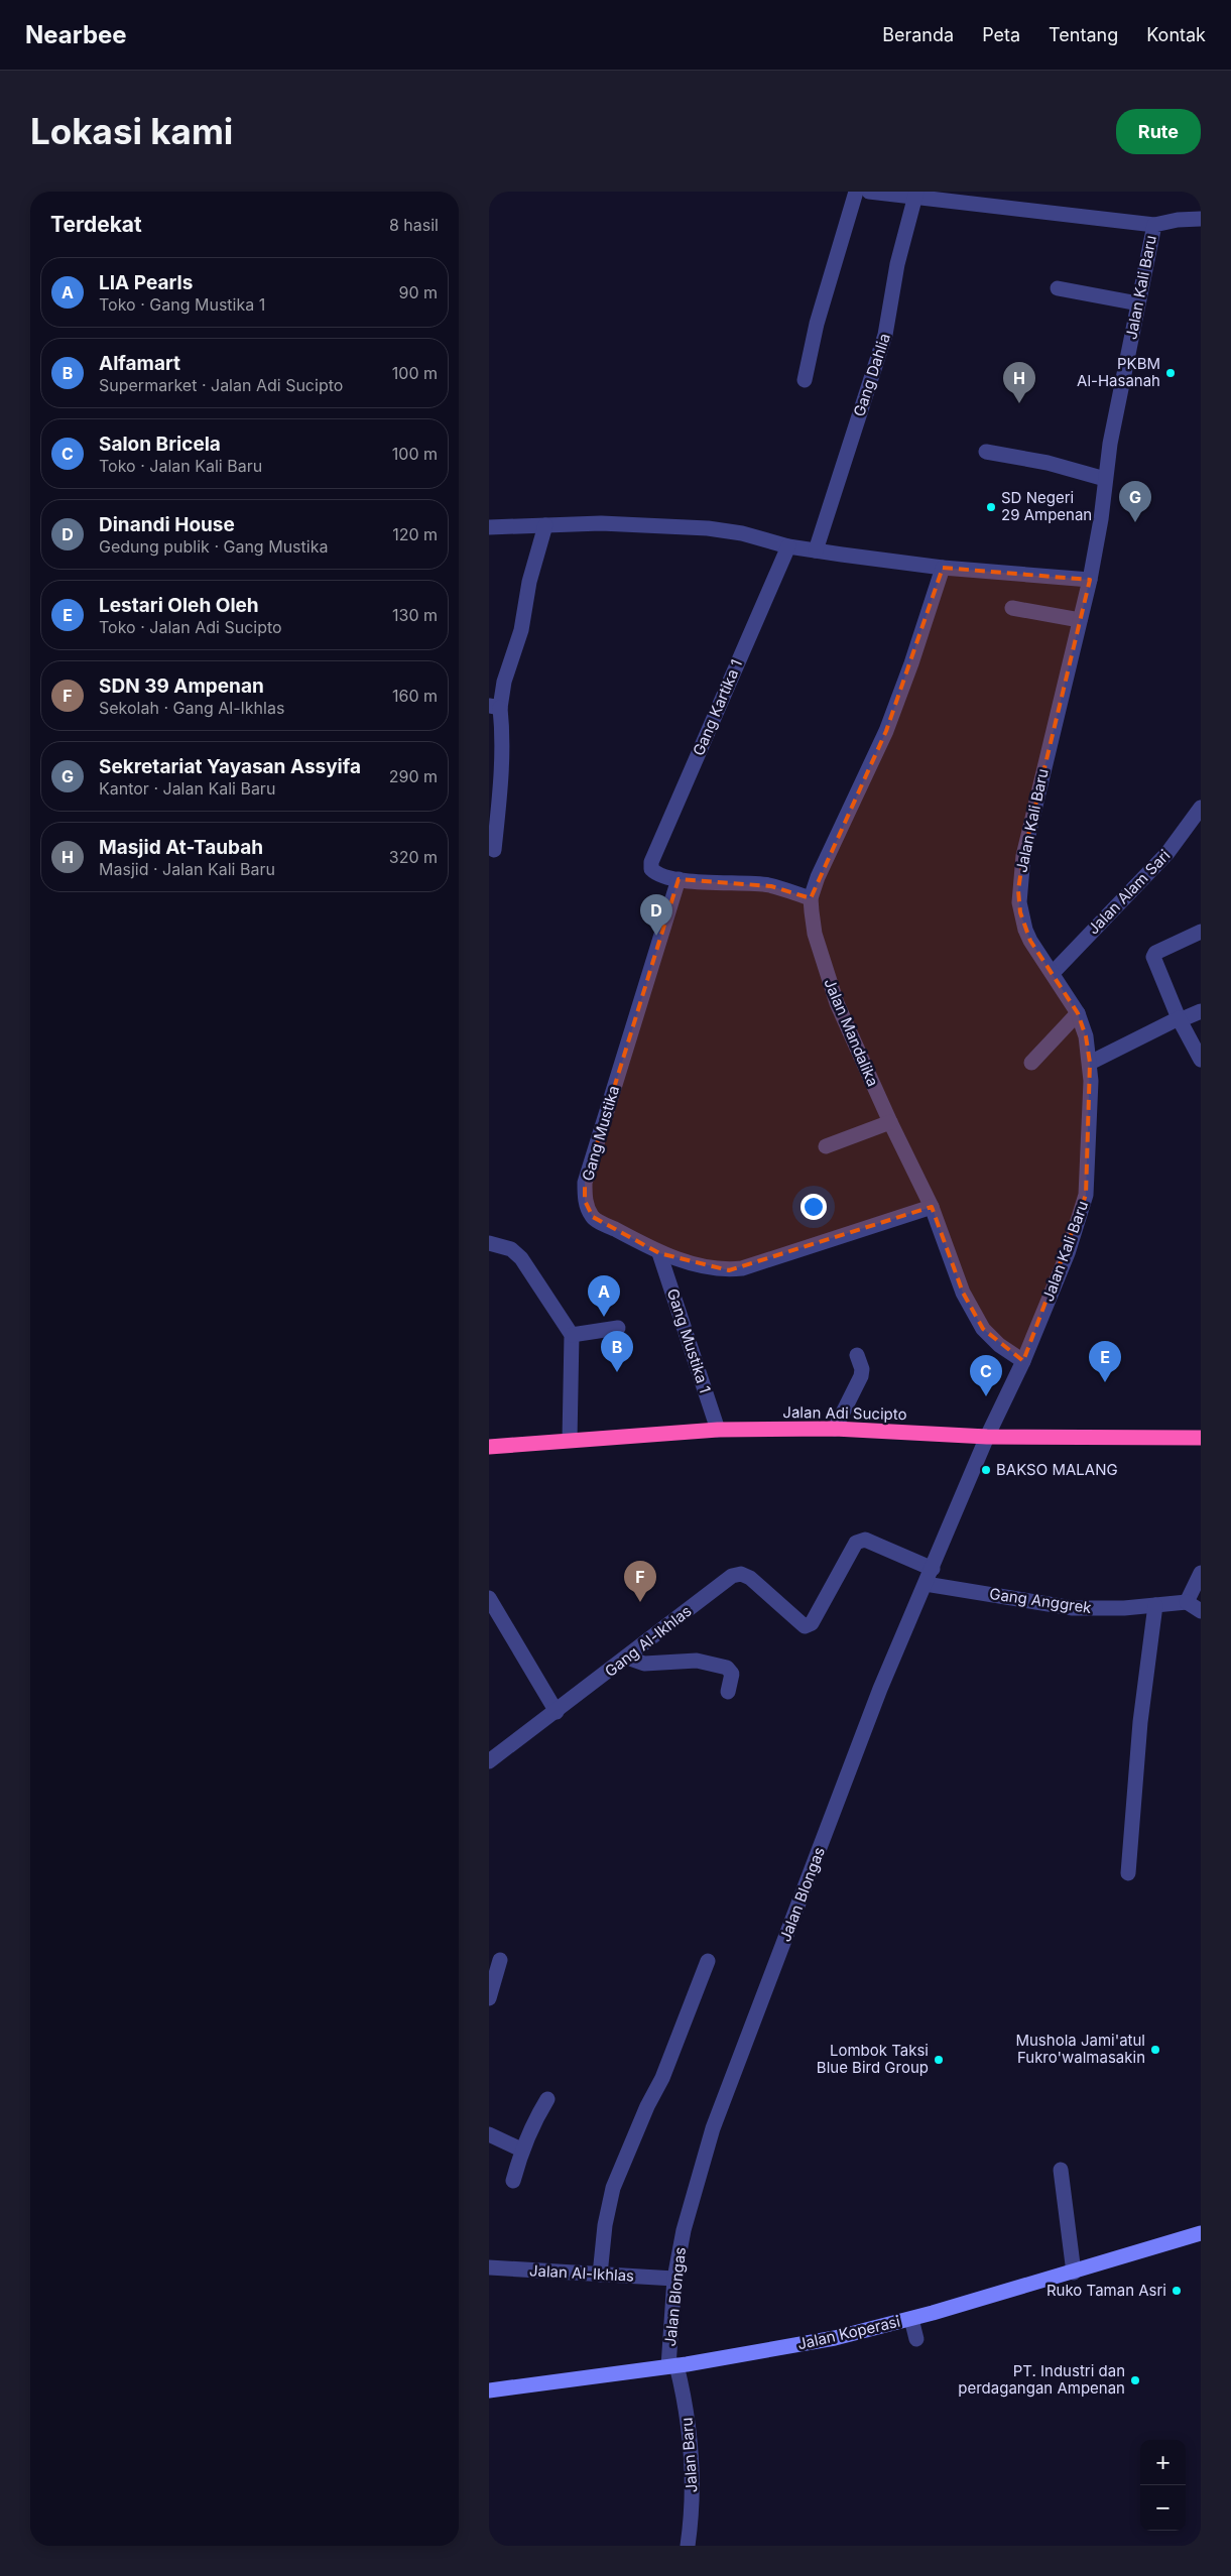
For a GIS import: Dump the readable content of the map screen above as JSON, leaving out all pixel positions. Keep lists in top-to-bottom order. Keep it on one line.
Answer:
{"streets":{"highway":["Jalan Adi Sucipto"],"street":["Jalan Kali Baru","Gang Dahlia","Gang Kartika 1","Jalan Alam Sari","Jalan Mandalika","Gang Mustika","Gang Mustika 1","Gang Anggrek","Gang Al-Ikhlas","Jalan Blongas","Jalan Al-Ikhlas","Jalan Koperasi","Jalan Baru"]},"crossings":[["Jalan Kali Baru","Jalan Alam Sari"],["Jalan Kali Baru","Jalan Mandalika"],["Jalan Kali Baru","Jalan Adi Sucipto"],["Jalan Kali Baru","Jalan Blongas"],["Gang Kartika 1","Gang Mustika"],["Jalan Mandalika","Gang Mustika"],["Gang Mustika","Gang Mustika 1"],["Gang Mustika 1","Jalan Adi Sucipto"],["Jalan Adi Sucipto","Jalan Blongas"],["Gang Anggrek","Jalan Blongas"],["Gang Al-Ikhlas","Jalan Blongas"],["Jalan Blongas","Jalan Al-Ikhlas"],["Jalan Blongas","Jalan Koperasi"],["Jalan Blongas","Jalan Baru"],["Jalan Koperasi","Jalan Baru"]],"places":["PKBM Al-Hasanah","SD Negeri 29 Ampenan","BAKSO MALANG","Mushola Jami'atul Fukro'walmasakin","Lombok Taksi Blue Bird Group","Ruko Taman Asri","PT. Industri dan perdagangan Ampenan"],"page":{"header":"Nearbee","nav":["Beranda","Peta","Tentang","Kontak"],"buttons":"Rute","title":"Lokasi kami","heading":["Terdekat","8 hasil"],"list":[{"mark":"A","name":"LIA Pearls","note":"Toko · Gang Mustika 1","value":"90 m"},{"mark":"B","name":"Alfamart","note":"Supermarket · Jalan Adi Sucipto","value":"100 m"},{"mark":"C","name":"Salon Bricela","note":"Toko · Jalan Kali Baru","value":"100 m"},{"mark":"D","name":"Dinandi House","note":"Gedung publik · Gang Mustika","value":"120 m"},{"mark":"E","name":"Lestari Oleh Oleh","note":"Toko · Jalan Adi Sucipto","value":"130 m"},{"mark":"F","name":"SDN 39 Ampenan","note":"Sekolah · Gang Al-Ikhlas","value":"160 m"},{"mark":"G","name":"Sekretariat Yayasan Assyifa","note":"Kantor · Jalan Kali Baru","value":"290 m"},{"mark":"H","name":"Masjid At-Taubah","note":"Masjid · Jalan Kali Baru","value":"320 m"}],"pins":["H","G","D","A","B","E","C","F"],"map_buttons":["+","−"]}}
